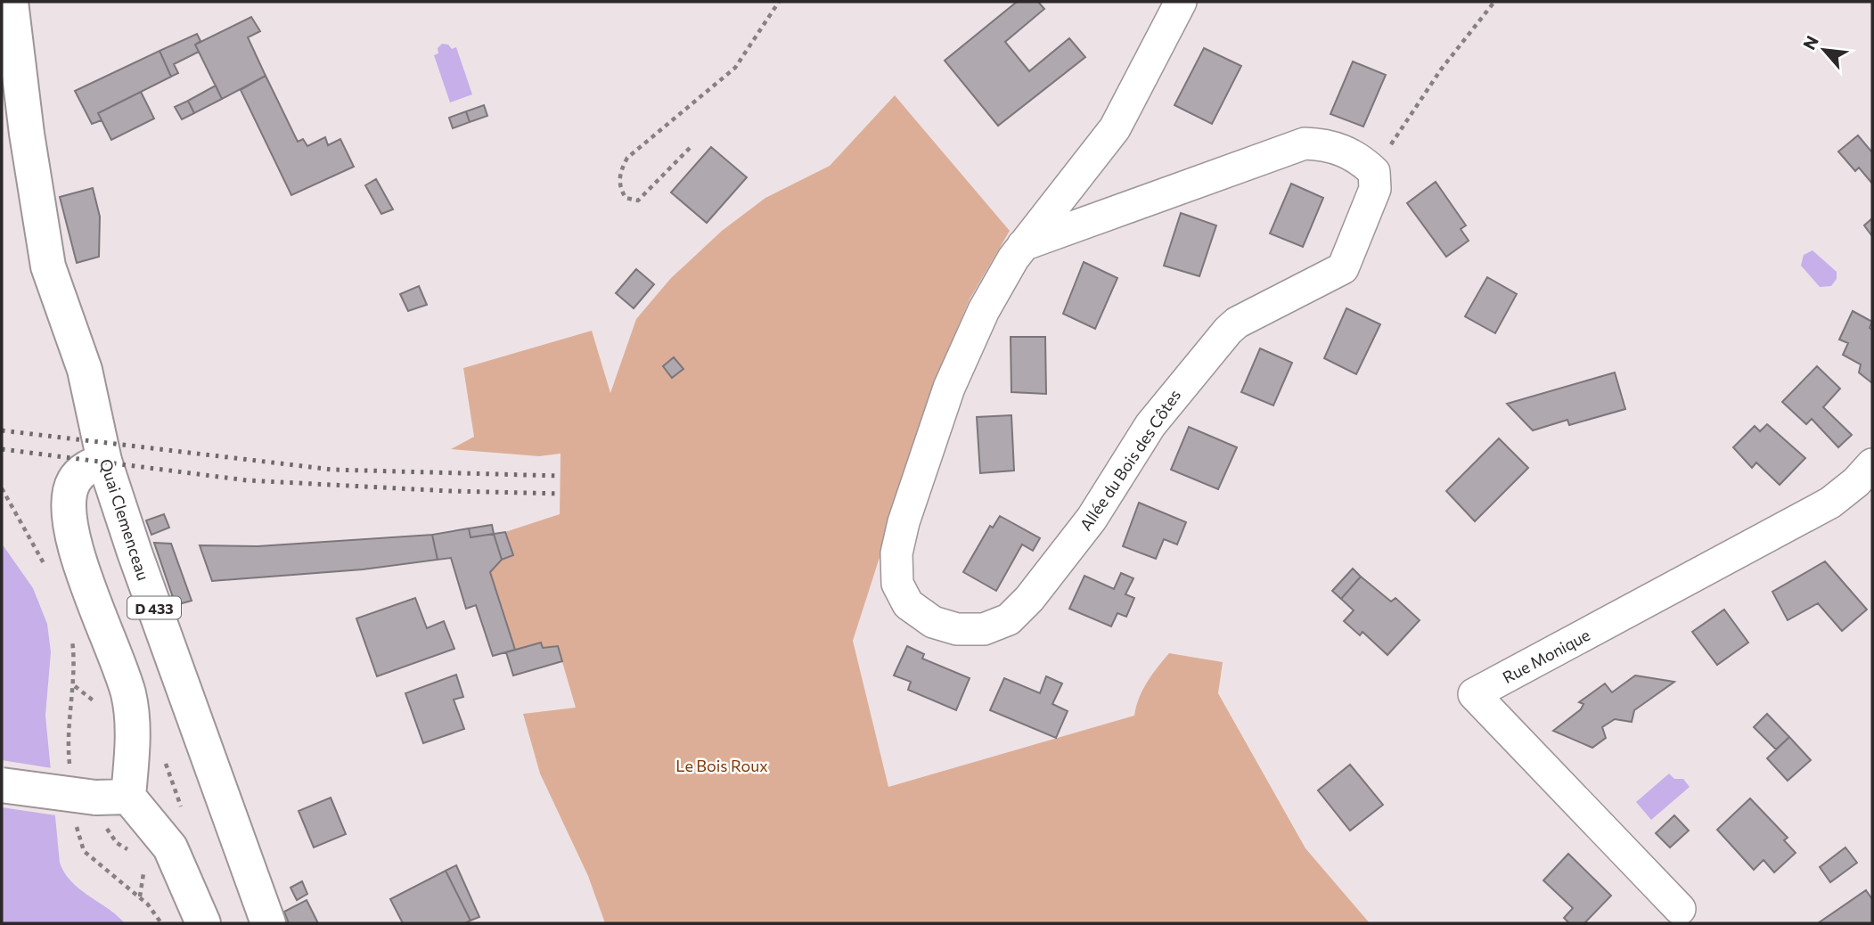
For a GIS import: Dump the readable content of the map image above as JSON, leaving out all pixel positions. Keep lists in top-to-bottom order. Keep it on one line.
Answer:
{"streets":{"main road":["Quai Clemenceau","D 433"],"street":["Allée du Bois des Côtes","Rue Monique"]},"parks":["Le Bois Roux"],"north":"top left"}
